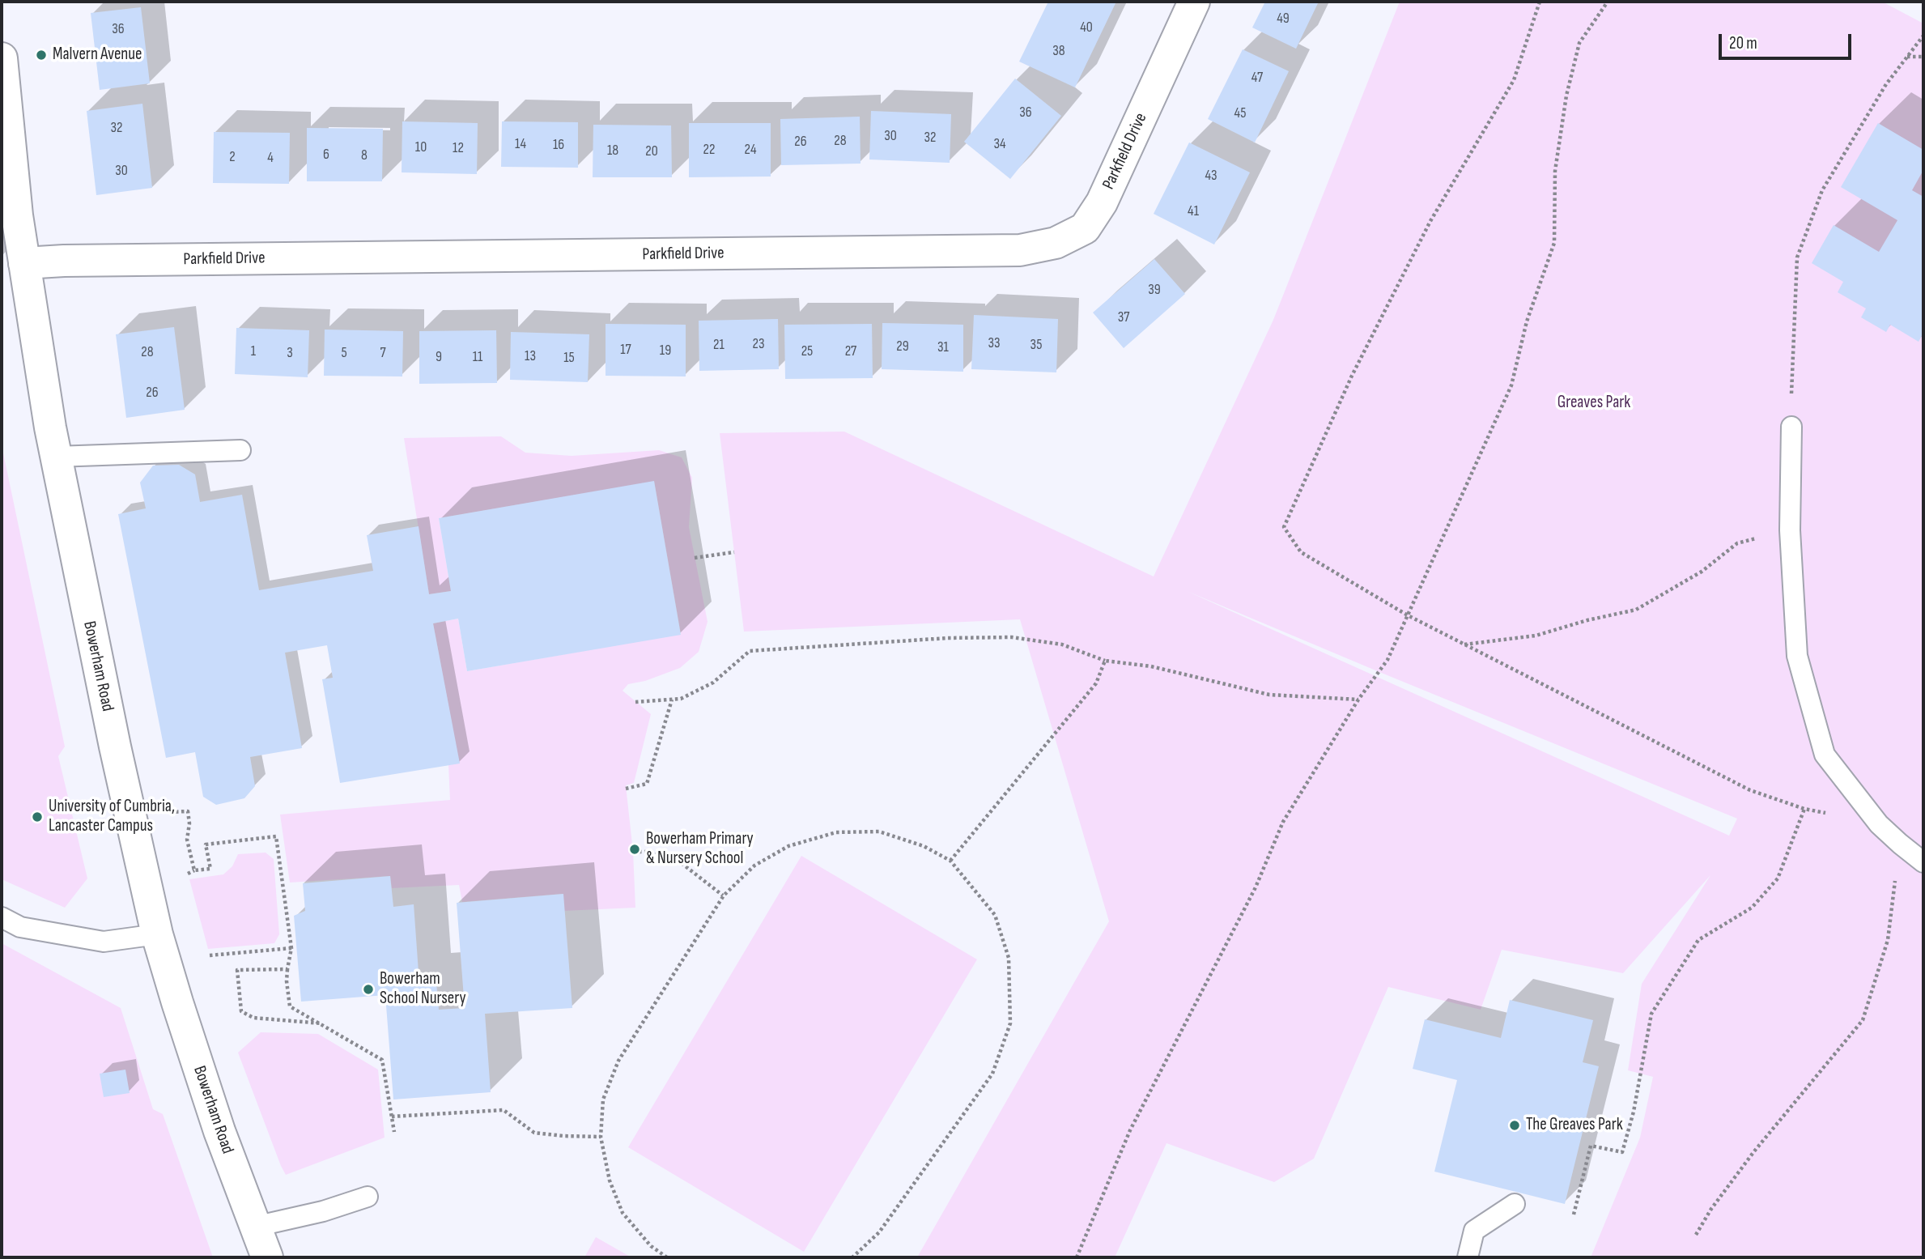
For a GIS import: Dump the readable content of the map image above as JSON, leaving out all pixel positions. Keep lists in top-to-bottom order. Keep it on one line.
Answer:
{"streets":{"street":["Parkfield Drive","Bowerham Road"]},"crossings":[["Parkfield Drive","Bowerham Road"]],"parks":["Greaves Park"],"places":["Malvern Avenue","University of Cumbria, Lancaster Campus","Bowerham Primary & Nursery School","Bowerham School Nursery","The Greaves Park"],"house_numbers":["49","40","36","38","47","36","45","32","30","32","28","26","14","34","16","10","12","22","24","18","20","6","8","2","4","30","43","41","39","37","33","23","21","35","29","31","17","19","1","25","27","28","3","5","7","13","9","11","15","26"],"scale_bar":"20 m"}
